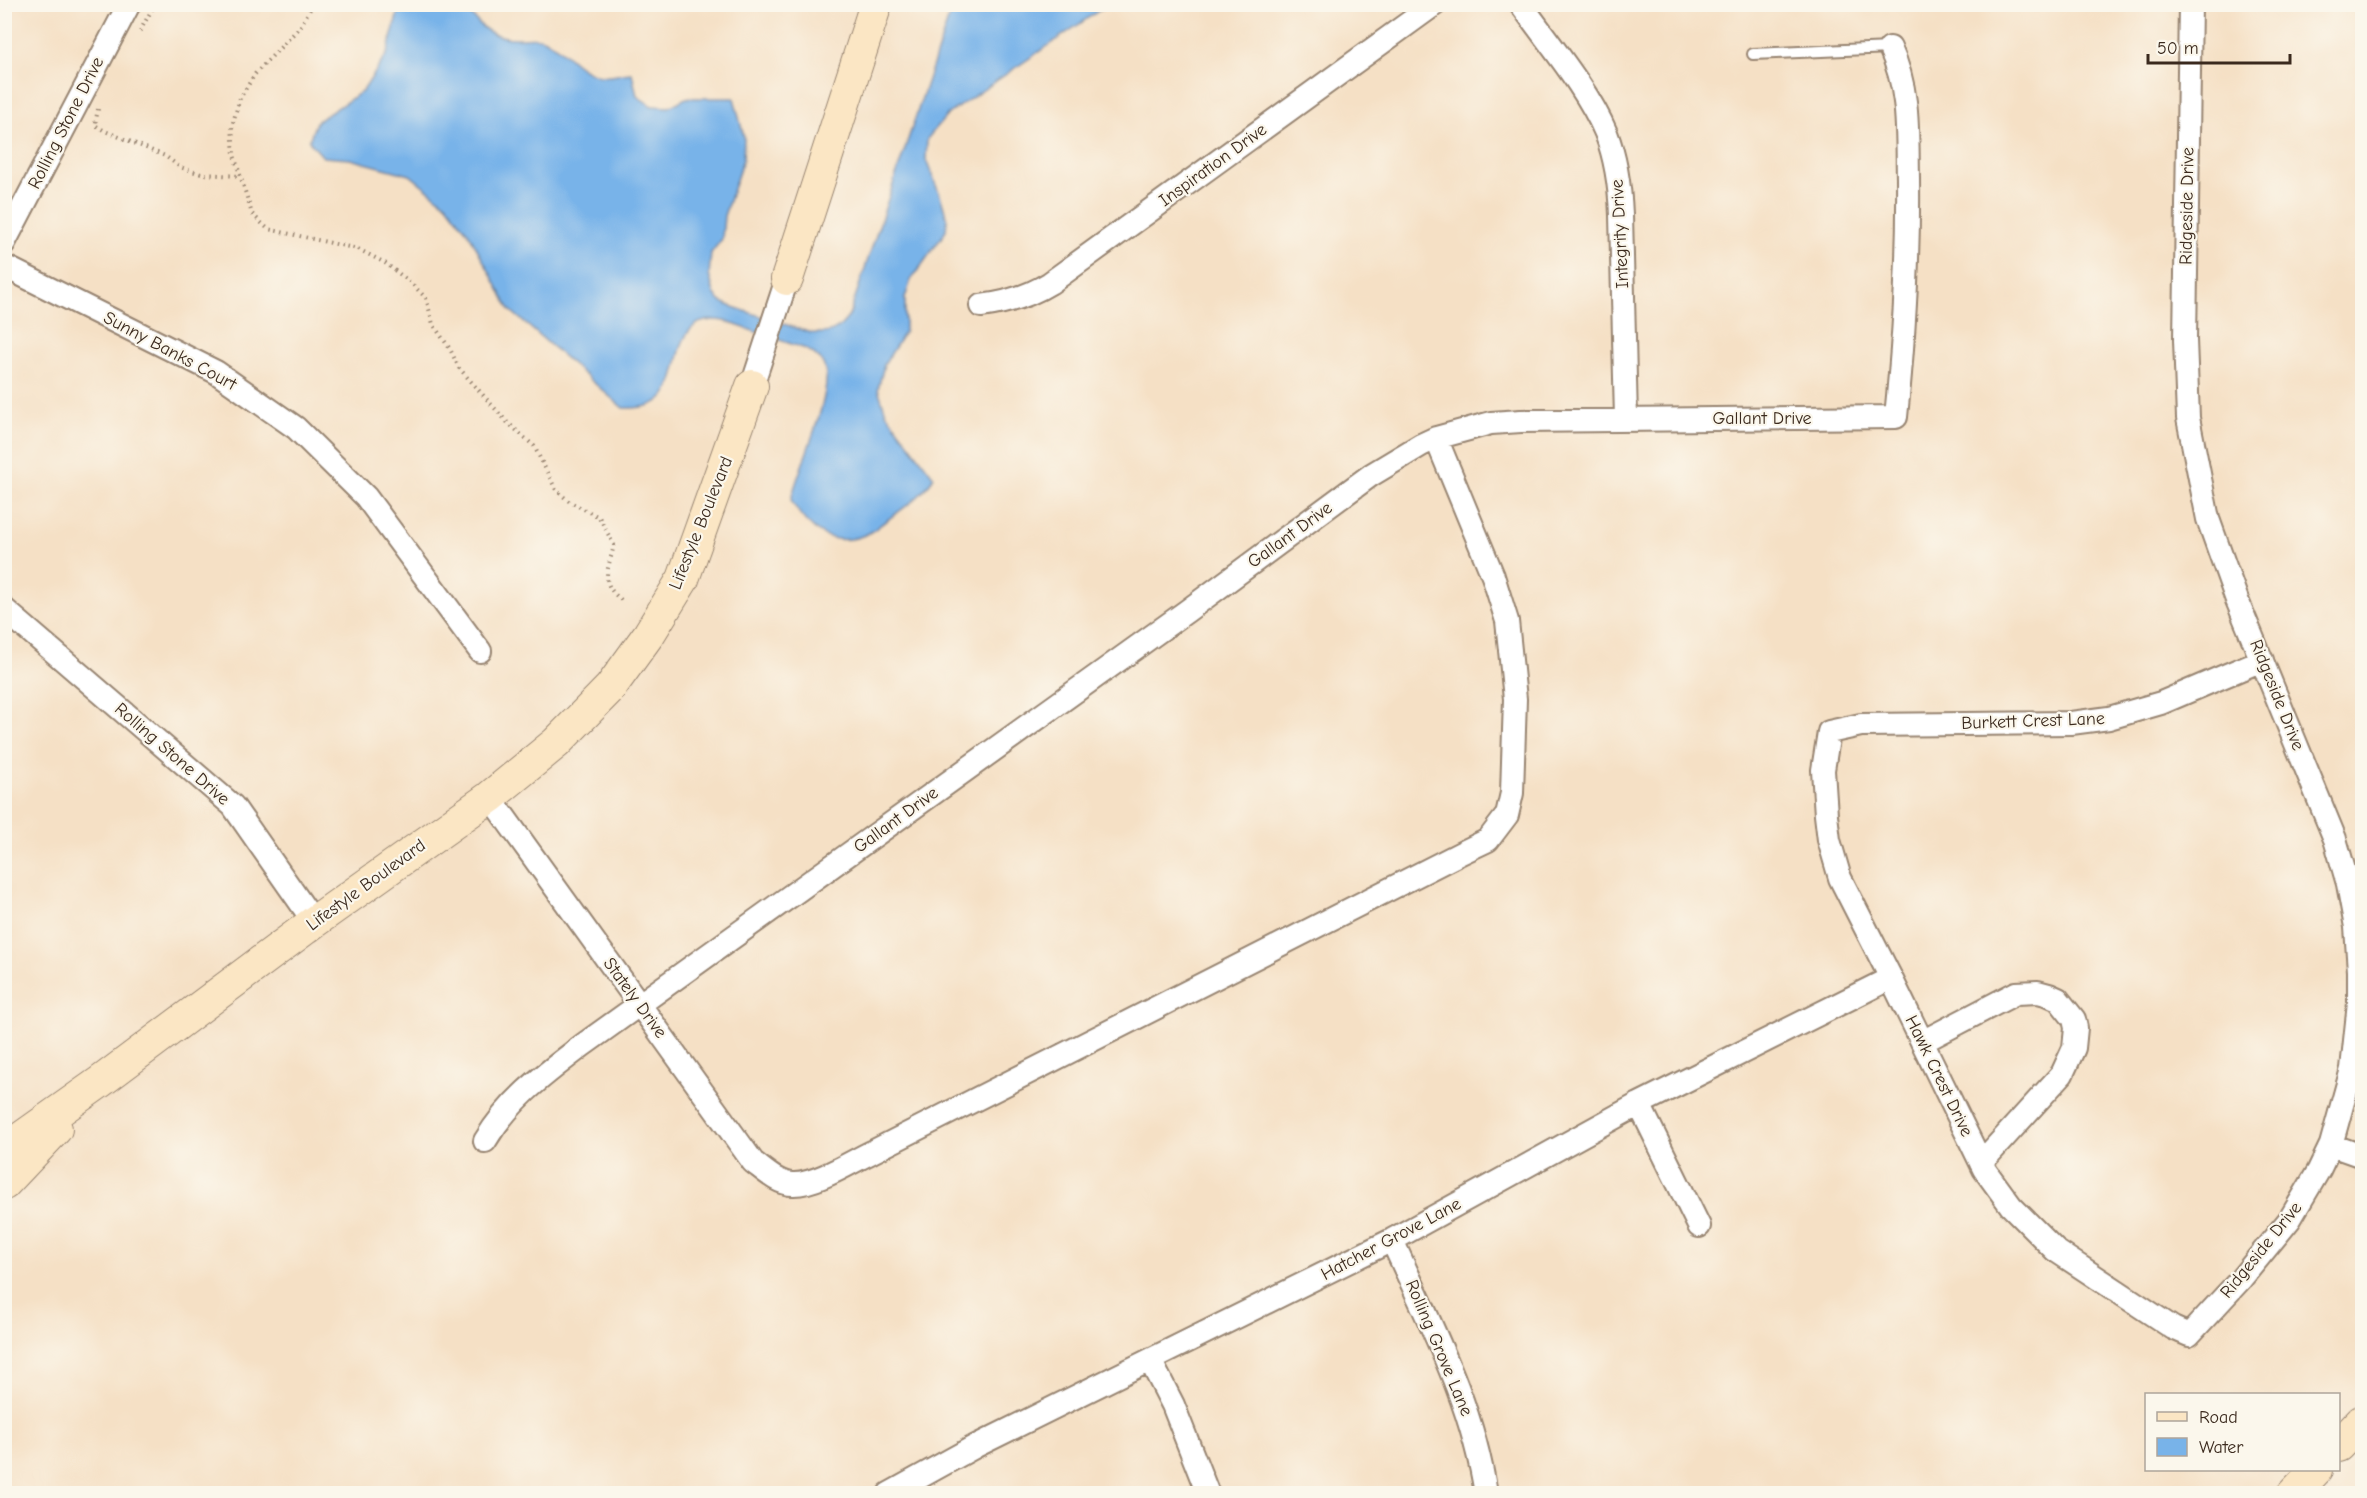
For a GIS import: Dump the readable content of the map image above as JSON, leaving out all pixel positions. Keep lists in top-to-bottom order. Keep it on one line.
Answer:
{"streets":{"street":["Rolling Stone Drive","Inspiration Drive","Ridgeside Drive","Integrity Drive","Sunny Banks Court","Gallant Drive","Lifestyle Boulevard","Burkett Crest Lane","Stately Drive","Hawk Crest Drive","Hatcher Grove Lane","Rolling Grove Lane"]},"crossings":[["Rolling Stone Drive","Lifestyle Boulevard"],["Ridgeside Drive","Burkett Crest Lane"],["Ridgeside Drive","Hawk Crest Drive"],["Integrity Drive","Gallant Drive"],["Gallant Drive","Stately Drive"],["Lifestyle Boulevard","Stately Drive"],["Burkett Crest Lane","Hawk Crest Drive"],["Hawk Crest Drive","Hatcher Grove Lane"],["Hatcher Grove Lane","Rolling Grove Lane"]],"legend":["Road","Water"],"scale_bar":"50 m"}
